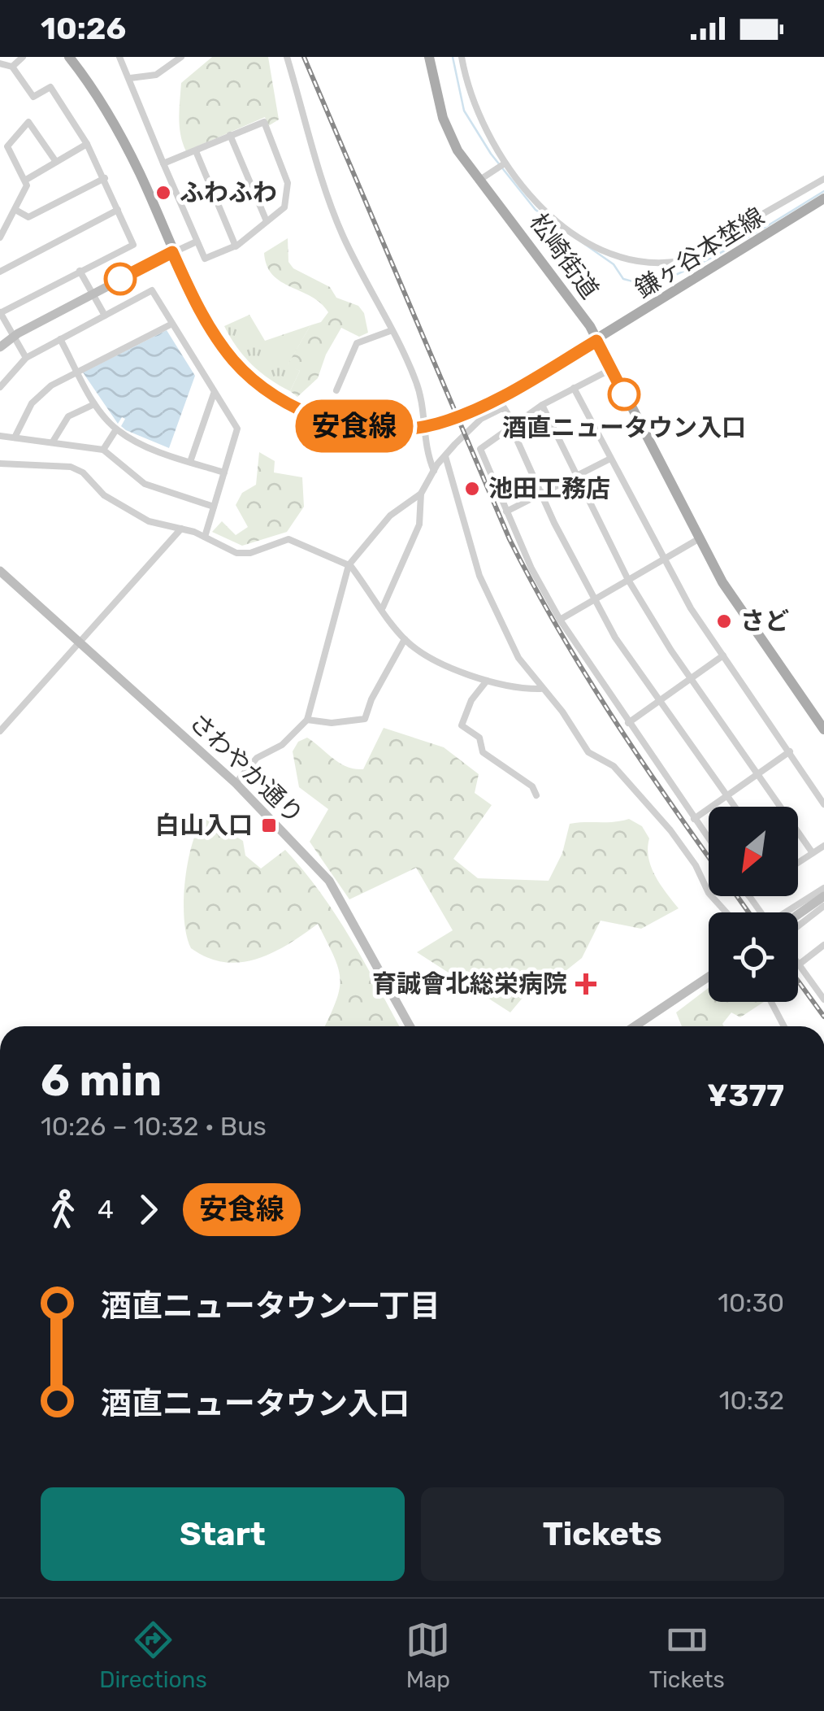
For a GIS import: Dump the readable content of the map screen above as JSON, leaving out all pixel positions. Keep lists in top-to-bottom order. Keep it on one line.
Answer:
{"streets":{"main road":["鎌ヶ谷本埜線","松崎街道"],"street":["さわやか通り"]},"crossings":[["鎌ヶ谷本埜線","松崎街道"]],"places":{"other":["ふわふわ","酒直ニュータウン入口","池田工務店","さど"],"transit":["白山入口"],"health":["育誠會北総栄病院"]},"lines":["bus line 安食線"],"north":"bottom left","page":{"status":"10:26","on_map":"安食線","heading":["6 min","10:26 – 10:32 · Bus","¥377"],"legs":["4","安食線"],"list":[{"name":"酒直ニュータウン一丁目","value":"10:30"},{"name":"酒直ニュータウン入口","value":"10:32"}],"buttons":["Start","Tickets"],"tabs":["Directions","Map","Tickets"]}}
